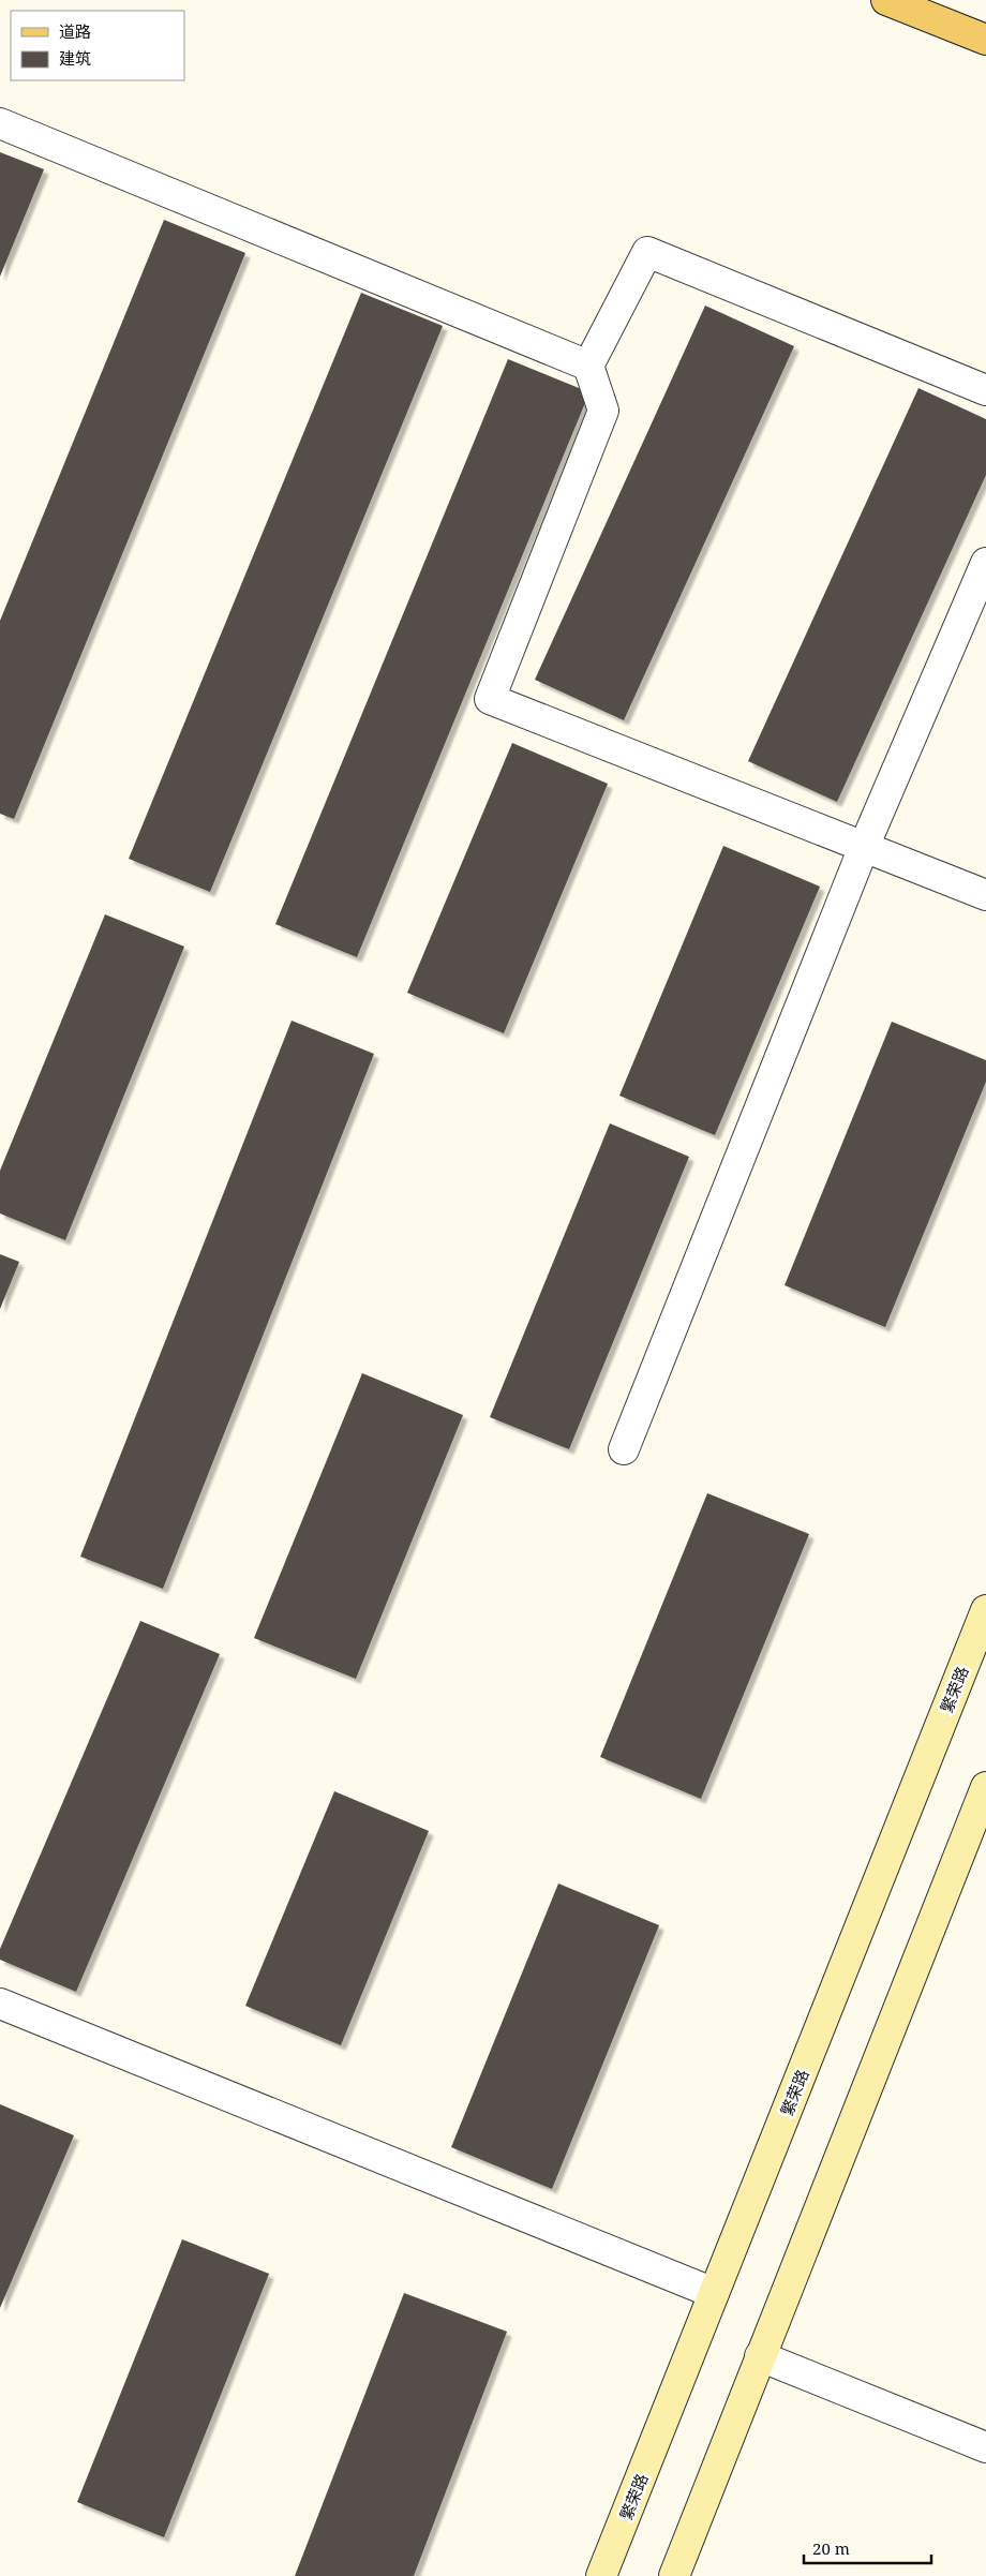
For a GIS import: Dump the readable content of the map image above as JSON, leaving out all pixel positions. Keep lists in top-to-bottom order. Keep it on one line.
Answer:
{"streets":{"main road":["繁荣路"]},"legend":["道路","建筑"],"scale_bar":"20 m"}
